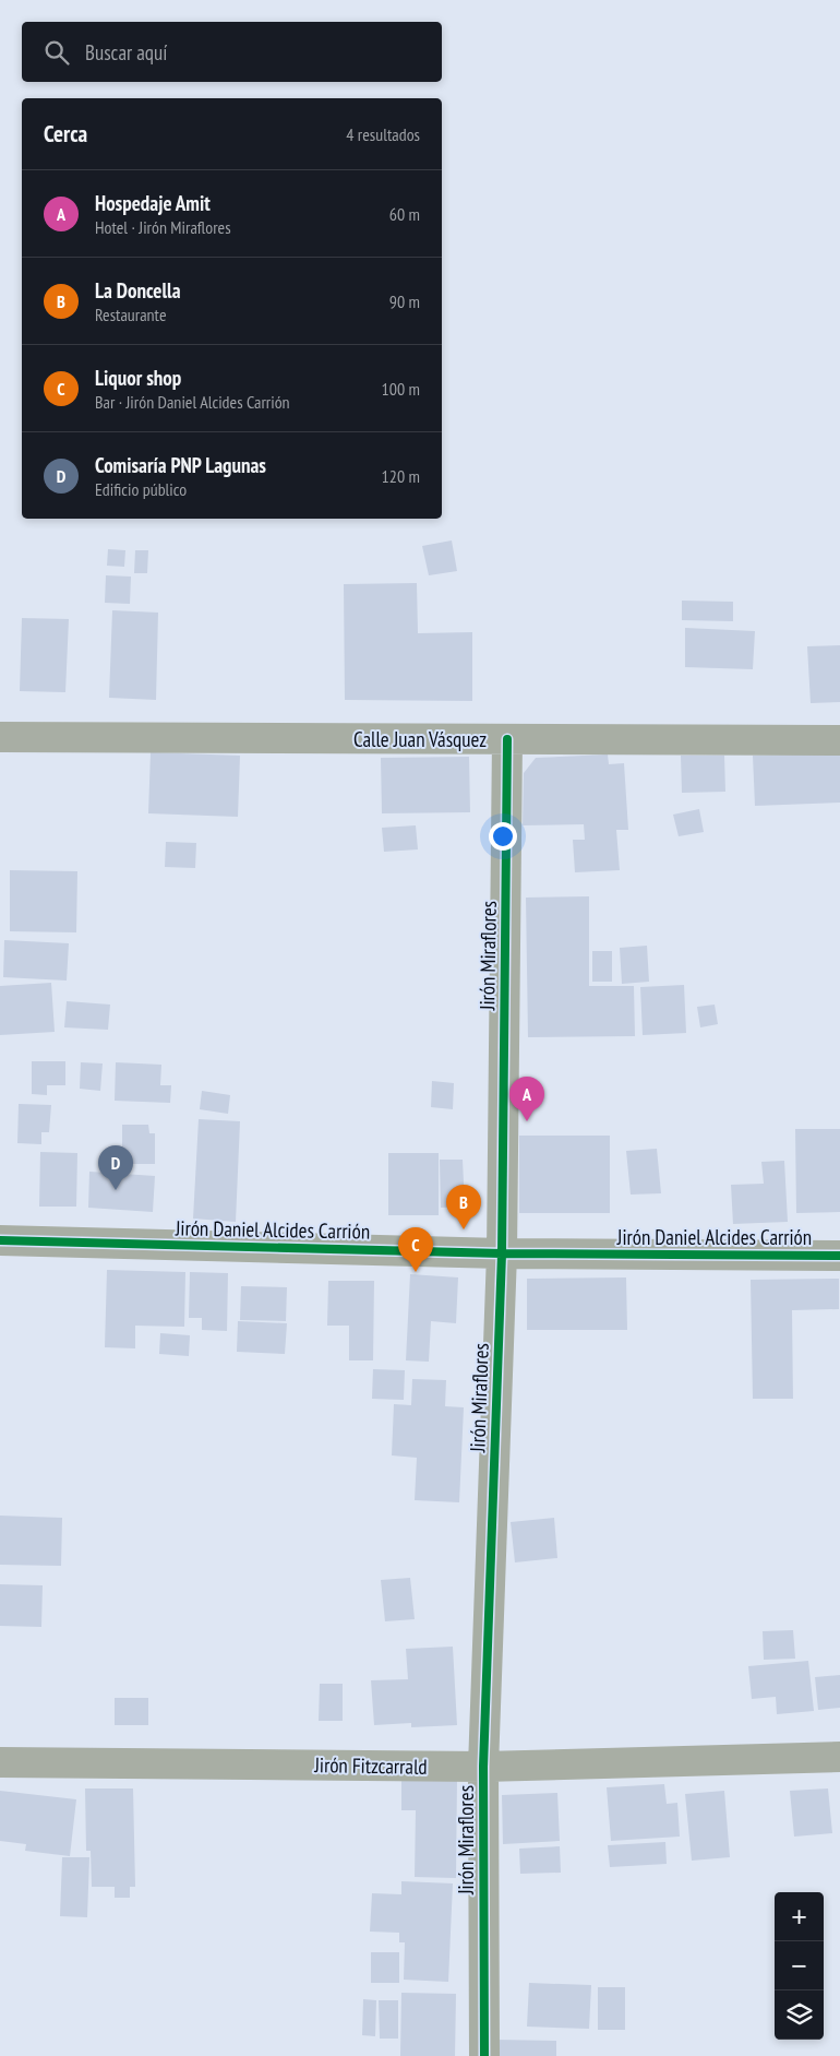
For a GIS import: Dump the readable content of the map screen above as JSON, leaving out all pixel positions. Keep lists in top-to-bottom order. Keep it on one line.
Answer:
{"streets":{"street":["Calle Juan Vásquez","Jirón Miraflores","Jirón Daniel Alcides Carrión","Jirón Fitzcarrald"]},"crossings":[["Calle Juan Vásquez","Jirón Miraflores"],["Jirón Miraflores","Jirón Daniel Alcides Carrión"],["Jirón Miraflores","Jirón Fitzcarrald"]],"page":{"search":"Buscar aquí","heading":["Cerca","4 resultados"],"list":[{"mark":"A","name":"Hospedaje Amit","note":"Hotel · Jirón Miraflores","value":"60 m"},{"mark":"B","name":"La Doncella","note":"Restaurante","value":"90 m"},{"mark":"C","name":"Liquor shop","note":"Bar · Jirón Daniel Alcides Carrión","value":"100 m"},{"mark":"D","name":"Comisaría PNP Lagunas","note":"Edificio público","value":"120 m"}],"pins":["A","D","B","C"],"map_buttons":["+","−"]}}
